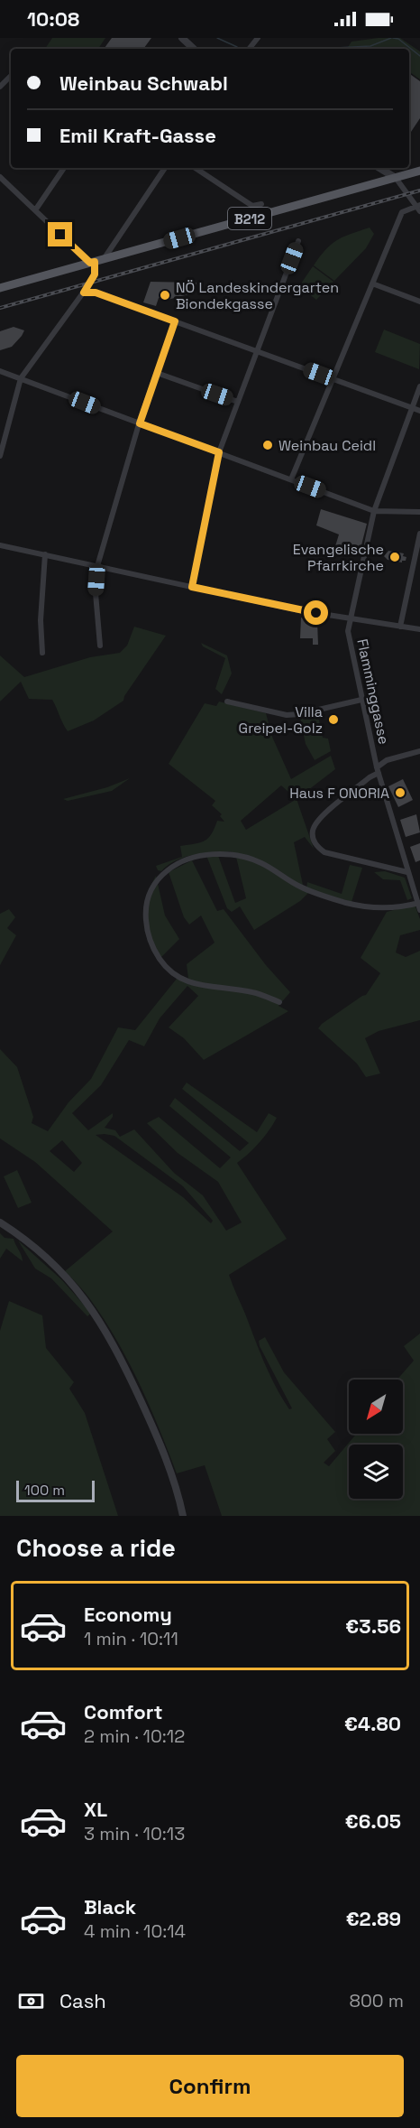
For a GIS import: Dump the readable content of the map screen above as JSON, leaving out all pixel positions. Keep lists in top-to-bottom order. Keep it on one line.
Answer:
{"streets":{"main road":["B212"],"street":["Flamminggasse"]},"places":["NÖ Landeskindergarten Biondekgasse","Weinbau Ceidl","Evangelische Pfarrkirche","Villa Greipel-Golz","Haus F ONORIA"],"scale_bar":"100 m","north":"bottom left","page":{"status":"10:08","banner":["Weinbau Schwabl","Emil Kraft-Gasse"],"scale":"100 m","heading":"Choose a ride","list":[{"name":"Economy","note":"1 min · 10:11","value":"€3.56"},{"name":"Comfort","note":"2 min · 10:12","value":"€4.80"},{"name":"XL","note":"3 min · 10:13","value":"€6.05"},{"name":"Black","note":"4 min · 10:14","value":"€2.89"}],"pay":["Cash","800 m"],"buttons":"Confirm"}}
